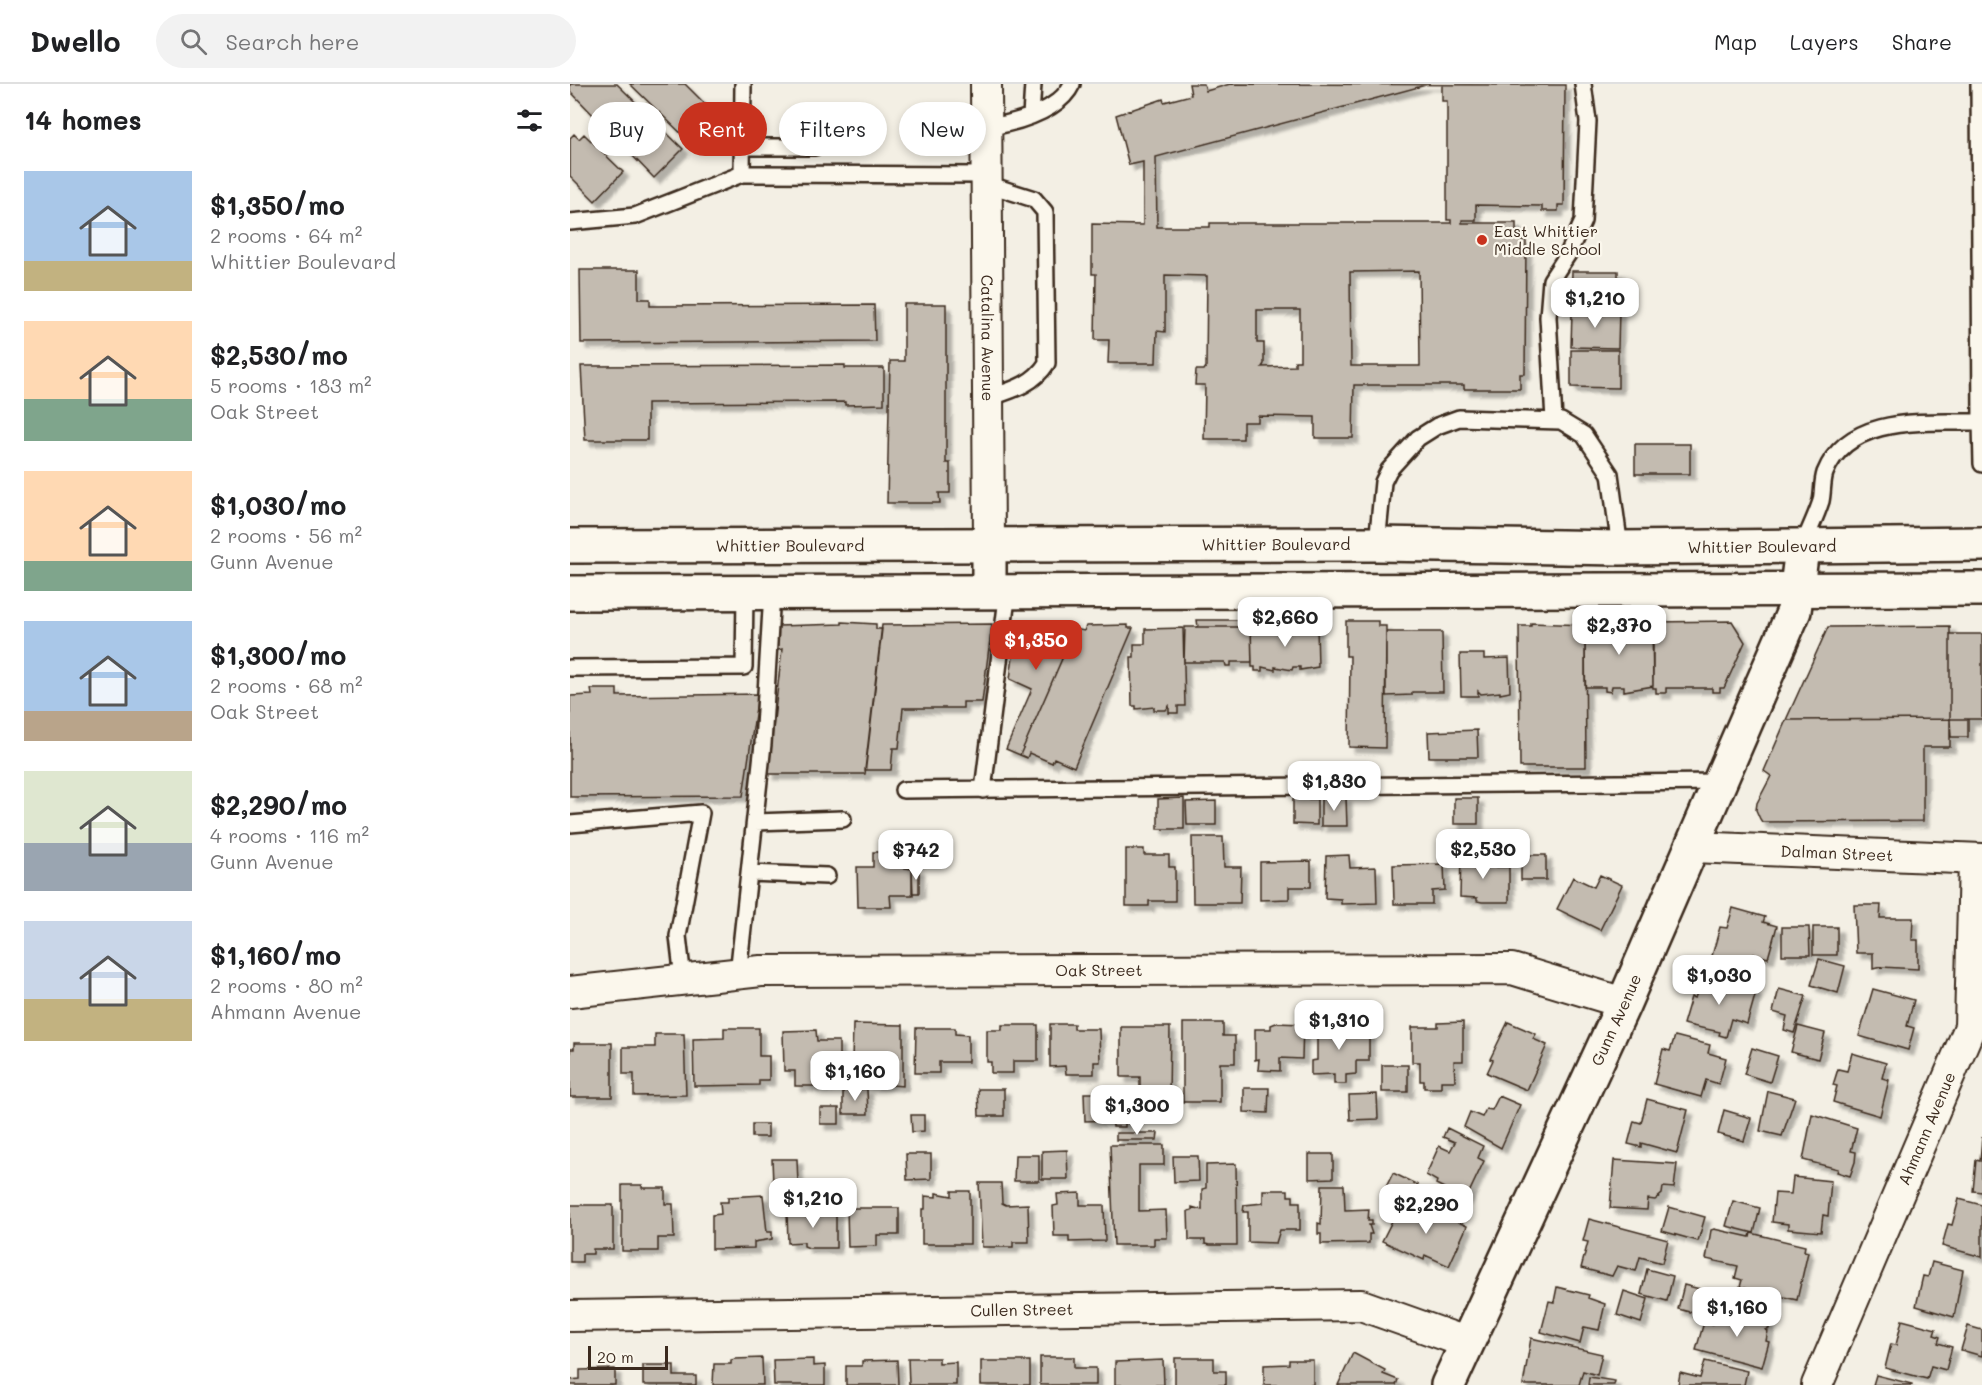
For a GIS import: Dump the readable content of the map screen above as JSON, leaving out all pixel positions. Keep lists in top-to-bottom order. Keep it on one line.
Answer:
{"streets":{"main road":["Catalina Avenue","Whittier Boulevard","Gunn Avenue"],"street":["Dalman Street","Oak Street","Ahmann Avenue","Cullen Street"]},"crossings":[["Catalina Avenue","Whittier Boulevard"],["Whittier Boulevard","Gunn Avenue"],["Dalman Street","Gunn Avenue"],["Dalman Street","Ahmann Avenue"],["Oak Street","Gunn Avenue"],["Gunn Avenue","Cullen Street"]],"places":["East Whittier Middle School"],"scale_bar":"20 m","page":{"header":"Dwello","search":"Search here","nav":["Map","Layers","Share"],"heading":"14 homes","chip":["Buy","Rent","Filters","New"],"list":[{"name":"$1,350/mo","note":"2 rooms · 64 m² · Whittier Boulevard"},{"name":"$2,530/mo","note":"5 rooms · 183 m² · Oak Street"},{"name":"$1,030/mo","note":"2 rooms · 56 m² · Gunn Avenue"},{"name":"$1,300/mo","note":"2 rooms · 68 m² · Oak Street"},{"name":"$2,290/mo","note":"4 rooms · 116 m² · Gunn Avenue"},{"name":"$1,160/mo","note":"2 rooms · 80 m² · Ahmann Avenue"}],"price":["$1,210","$2,660","$2,370","$1,350","$1,830","$2,530","$742","$1,030","$1,310","$1,160","$1,300","$1,210","$2,290","$1,160"],"scale":"20 m"}}
